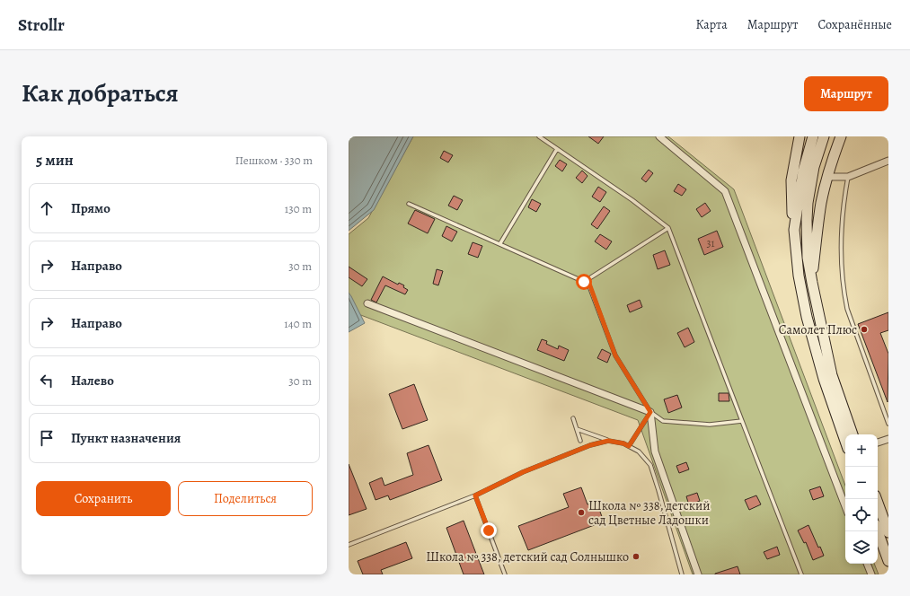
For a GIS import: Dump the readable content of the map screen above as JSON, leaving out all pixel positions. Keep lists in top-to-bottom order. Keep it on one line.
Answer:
{"places":["Самолет Плюс","Школа № 338, детский сад Цветные Ладошки","Школа № 338, детский сад Солнышко"],"house_numbers":["31"],"page":{"header":"Strollr","nav":["Карта","Маршрут","Сохранённые"],"title":"Как добраться","buttons":["Маршрут",["Сохранить","Поделиться"]],"heading":["5 мин","Пешком · 330 m"],"list":[["Прямо","130 m"],["Направо","30 m"],["Направо","140 m"],["Налево","30 m"],"Пункт назначения"],"map_buttons":["+","−"]}}
